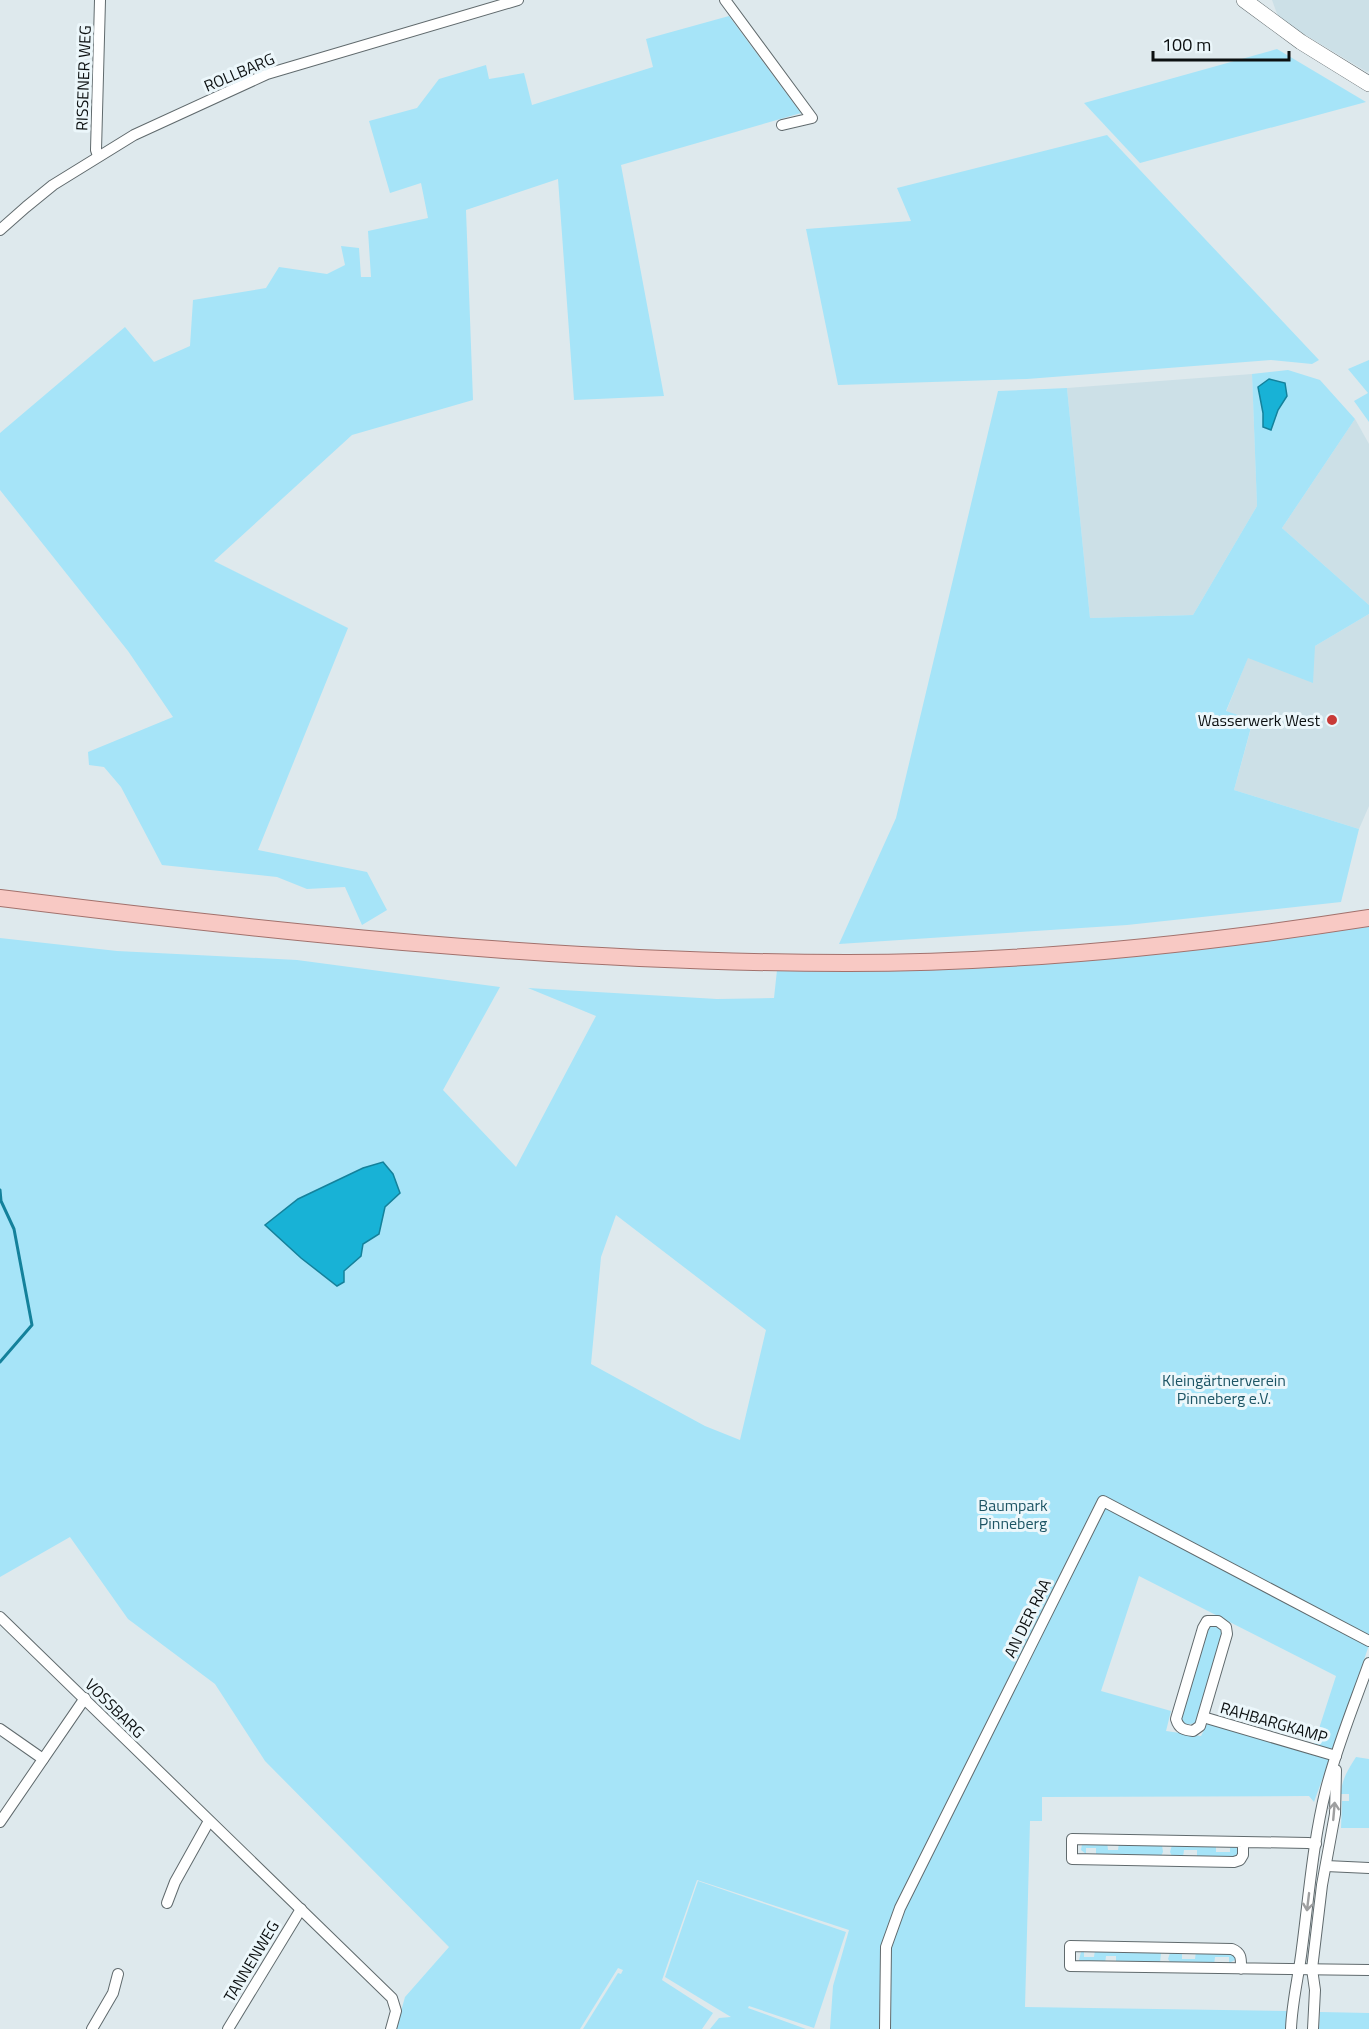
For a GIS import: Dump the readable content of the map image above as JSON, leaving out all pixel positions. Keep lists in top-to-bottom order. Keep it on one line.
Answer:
{"streets":{"street":["ROLLBARG","RISSENER WEG","AN DER RAA","VOSSBARG","RAHBARGKAMP","TANNENWEG"]},"crossings":[["ROLLBARG","RISSENER WEG"],["VOSSBARG","TANNENWEG"]],"parks":["Kleingärtnerverein Pinneberg e.V.","Baumpark Pinneberg"],"places":["Wasserwerk West"],"scale_bar":"100 m"}
